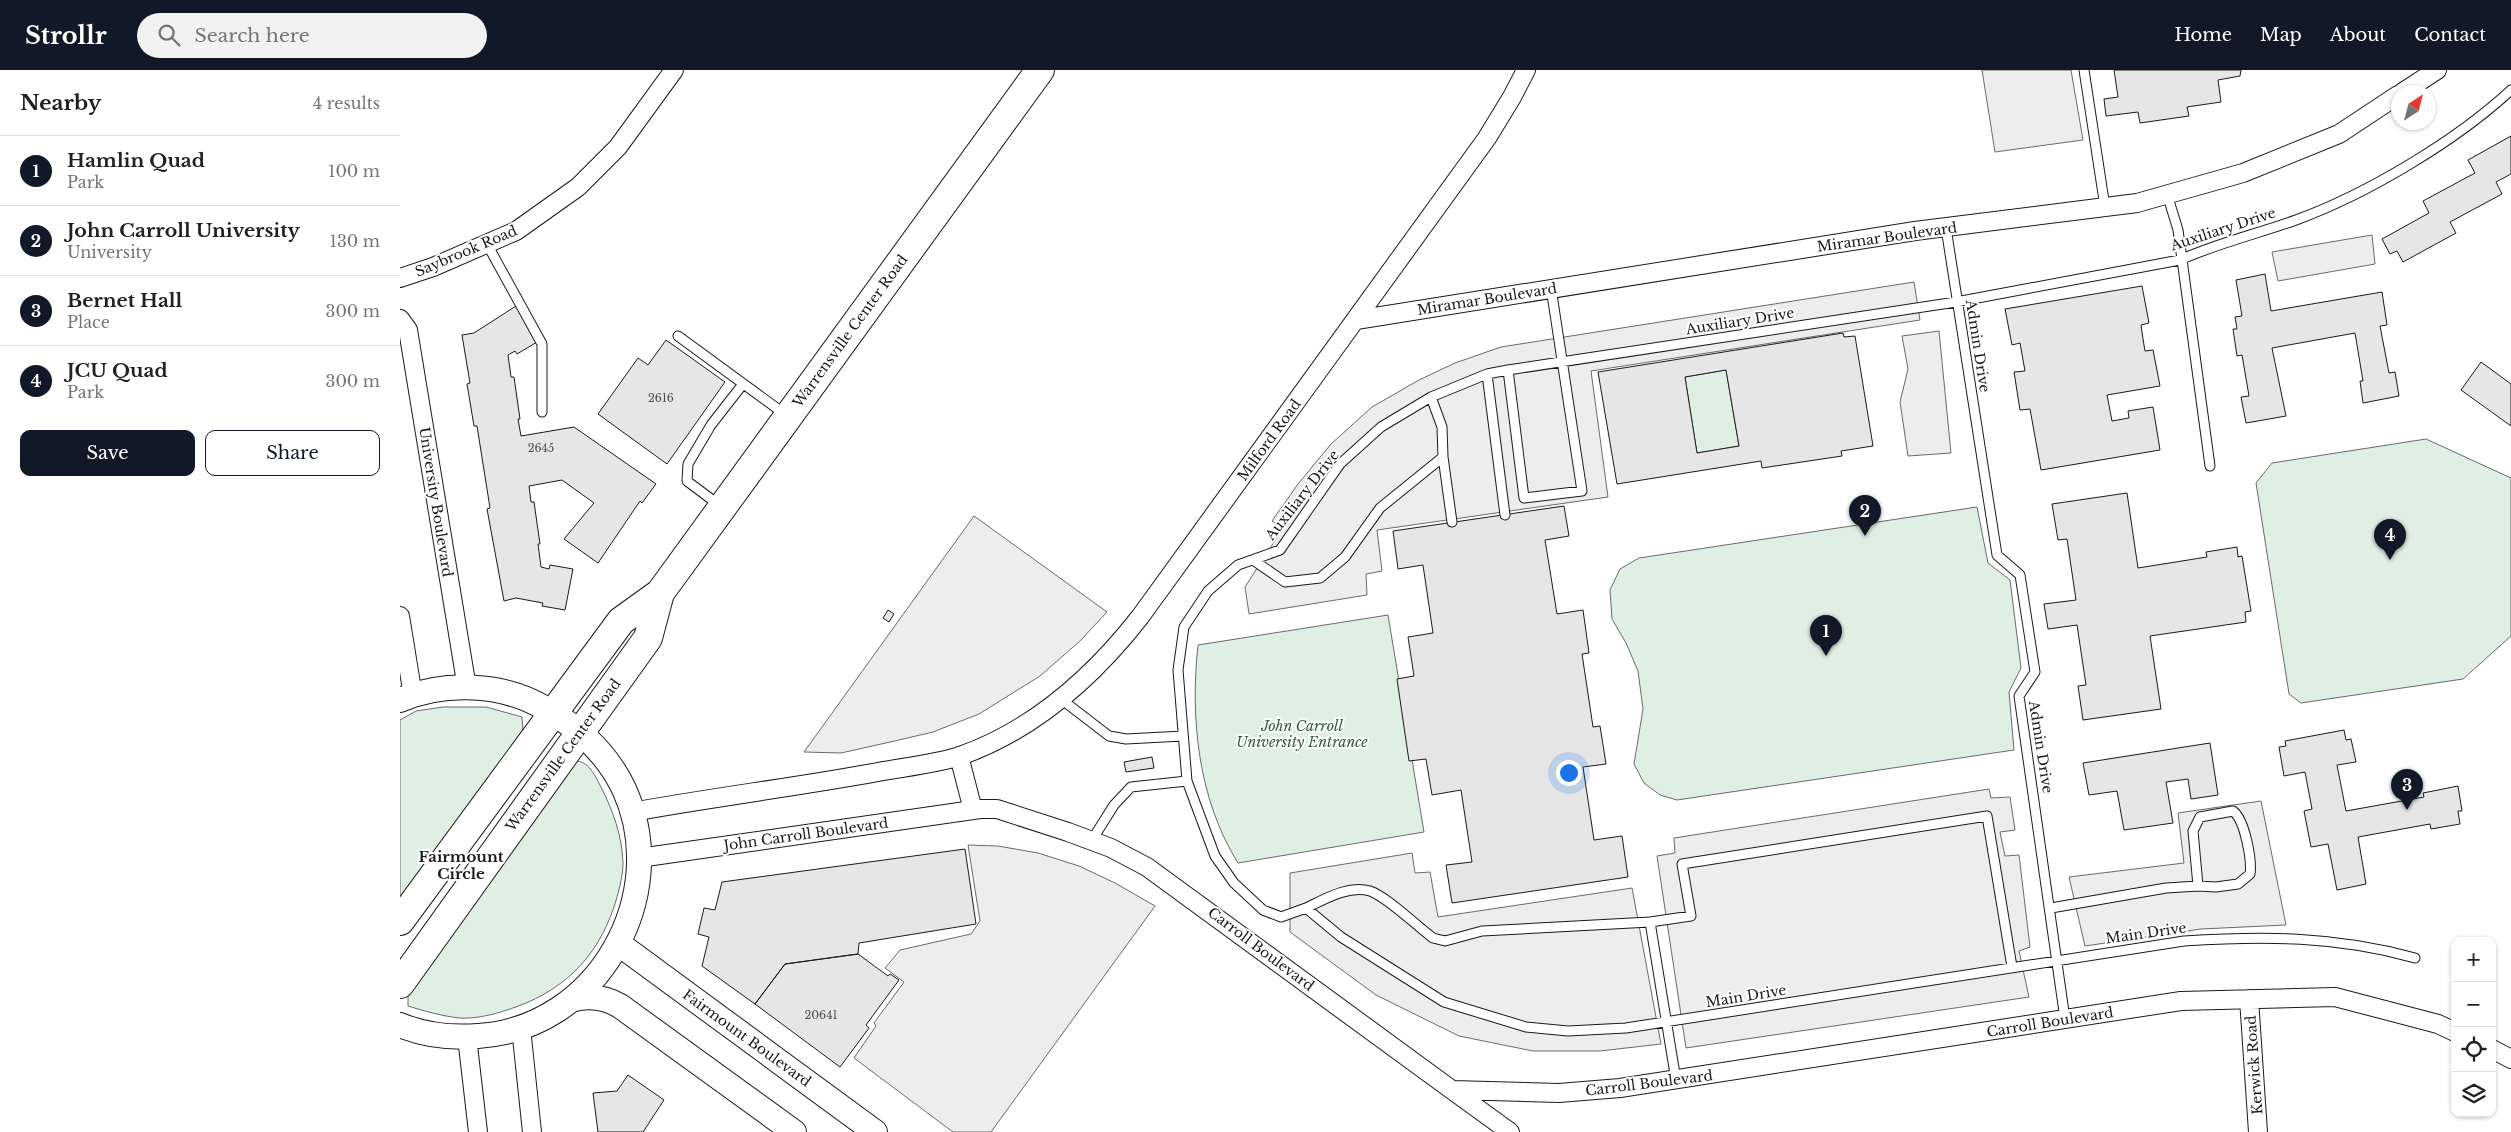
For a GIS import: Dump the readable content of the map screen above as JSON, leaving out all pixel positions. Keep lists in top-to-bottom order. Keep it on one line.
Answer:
{"streets":{"main road":["Warrensville Center Road","Fairmount Boulevard"],"street":["Miramar Boulevard","Saybrook Road","Milford Road","University Boulevard","John Carroll Boulevard","Carroll Boulevard","Kerwick Road"],"lane":["Auxiliary Drive","Admin Drive","Main Drive"]},"crossings":[["Auxiliary Drive","Admin Drive"],["Miramar Boulevard","Admin Drive"],["Miramar Boulevard","Milford Road"],["Admin Drive","Main Drive"],["Admin Drive","Carroll Boulevard"],["John Carroll Boulevard","Carroll Boulevard"],["Carroll Boulevard","Kerwick Road"]],"districts":["Fairmount Circle"],"parks":["John Carroll University Entrance"],"house_numbers":["2616","2645","20641"],"north":"top right","page":{"header":"Strollr","search":"Search here","nav":["Home","Map","About","Contact"],"heading":["Nearby","4 results"],"list":[{"mark":"1","name":"Hamlin Quad","note":"Park","value":"100 m"},{"mark":"2","name":"John Carroll University","note":"University","value":"130 m"},{"mark":"3","name":"Bernet Hall","note":"Place","value":"300 m"},{"mark":"4","name":"JCU Quad","note":"Park","value":"300 m"}],"buttons":["Save","Share"],"pins":["2","4","1","3"],"map_buttons":["+","−"]}}
